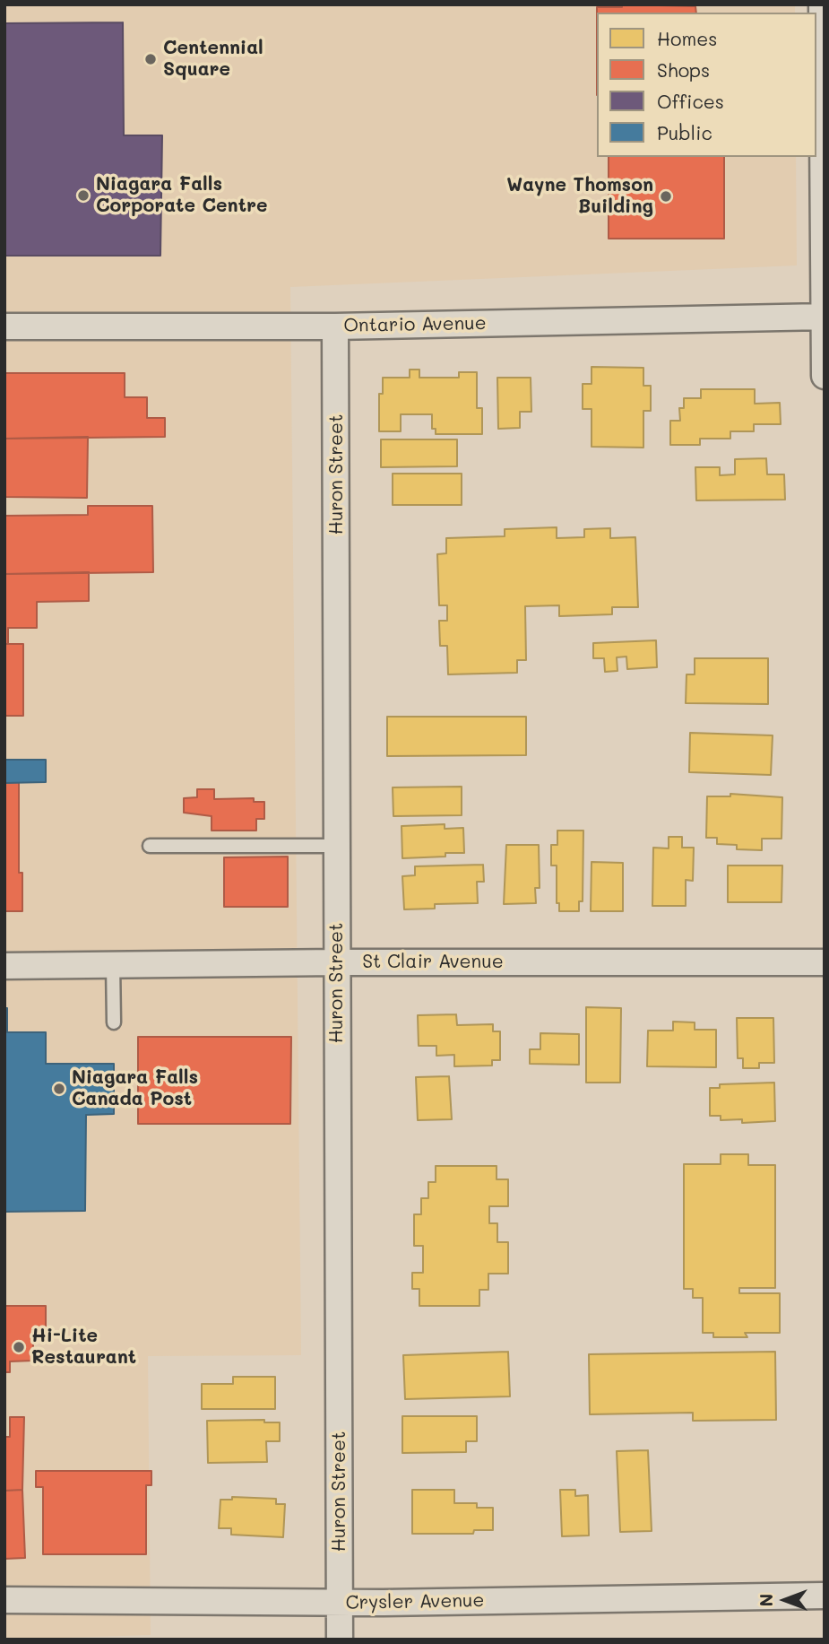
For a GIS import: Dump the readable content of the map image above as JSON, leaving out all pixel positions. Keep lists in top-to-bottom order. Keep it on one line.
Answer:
{"streets":{"street":["Ontario Avenue","Huron Street","St Clair Avenue","Crysler Avenue"]},"crossings":[["Ontario Avenue","Huron Street"],["Huron Street","St Clair Avenue"],["Huron Street","Crysler Avenue"]],"places":["Centennial Square","Niagara Falls Corporate Centre","Wayne Thomson Building","Niagara Falls Canada Post","Hi-Lite Restaurant"],"legend":["Homes","Shops","Offices","Public"],"north":"left"}
